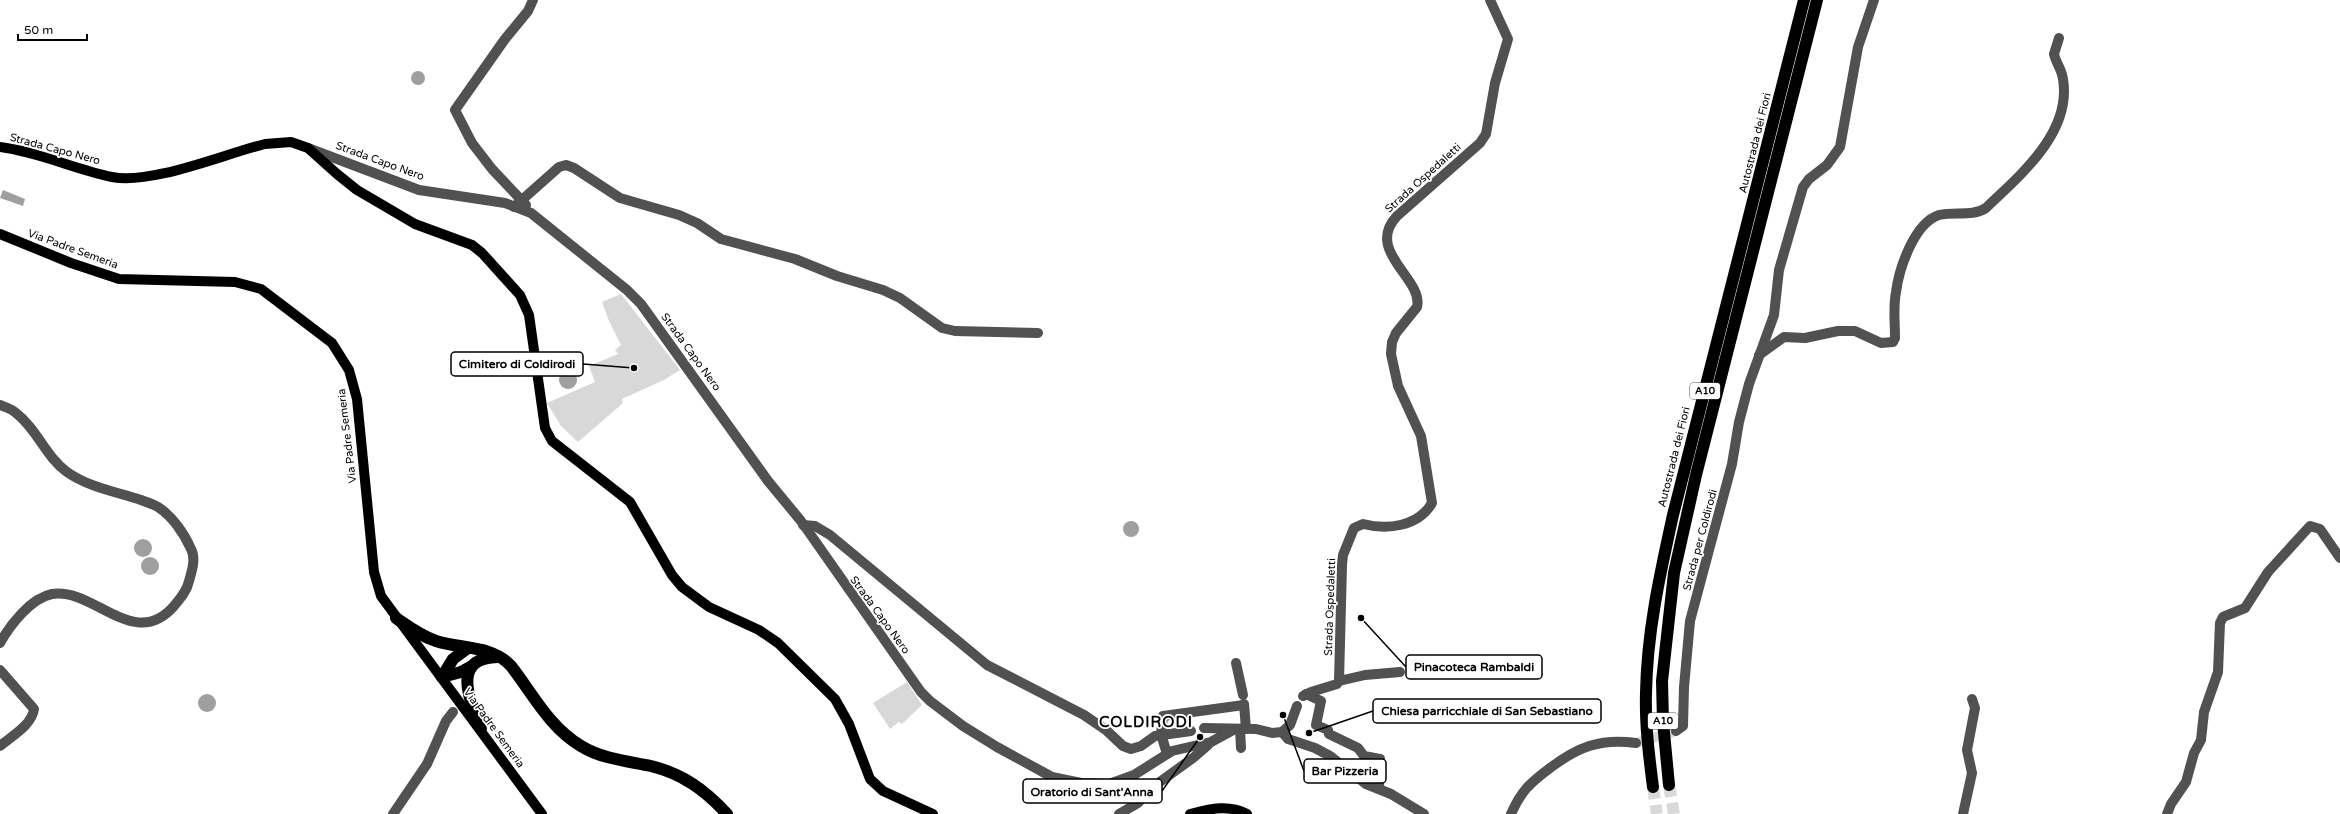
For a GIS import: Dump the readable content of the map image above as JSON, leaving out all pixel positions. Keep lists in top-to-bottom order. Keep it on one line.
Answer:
{"streets":{"highway":["Autostrada dei Fiori","A10"],"main road":["Strada Capo Nero","Via Padre Semeria"],"street":["Strada Ospedaletti","Strada per Coldirodi"]},"districts":["COLDIRODI"],"places":["Cimitero di Coldirodi","Pinacoteca Rambaldi","Bar Pizzeria","Chiesa parricchiale di San Sebastiano","Oratorio di Sant'Anna"],"scale_bar":"50 m"}
